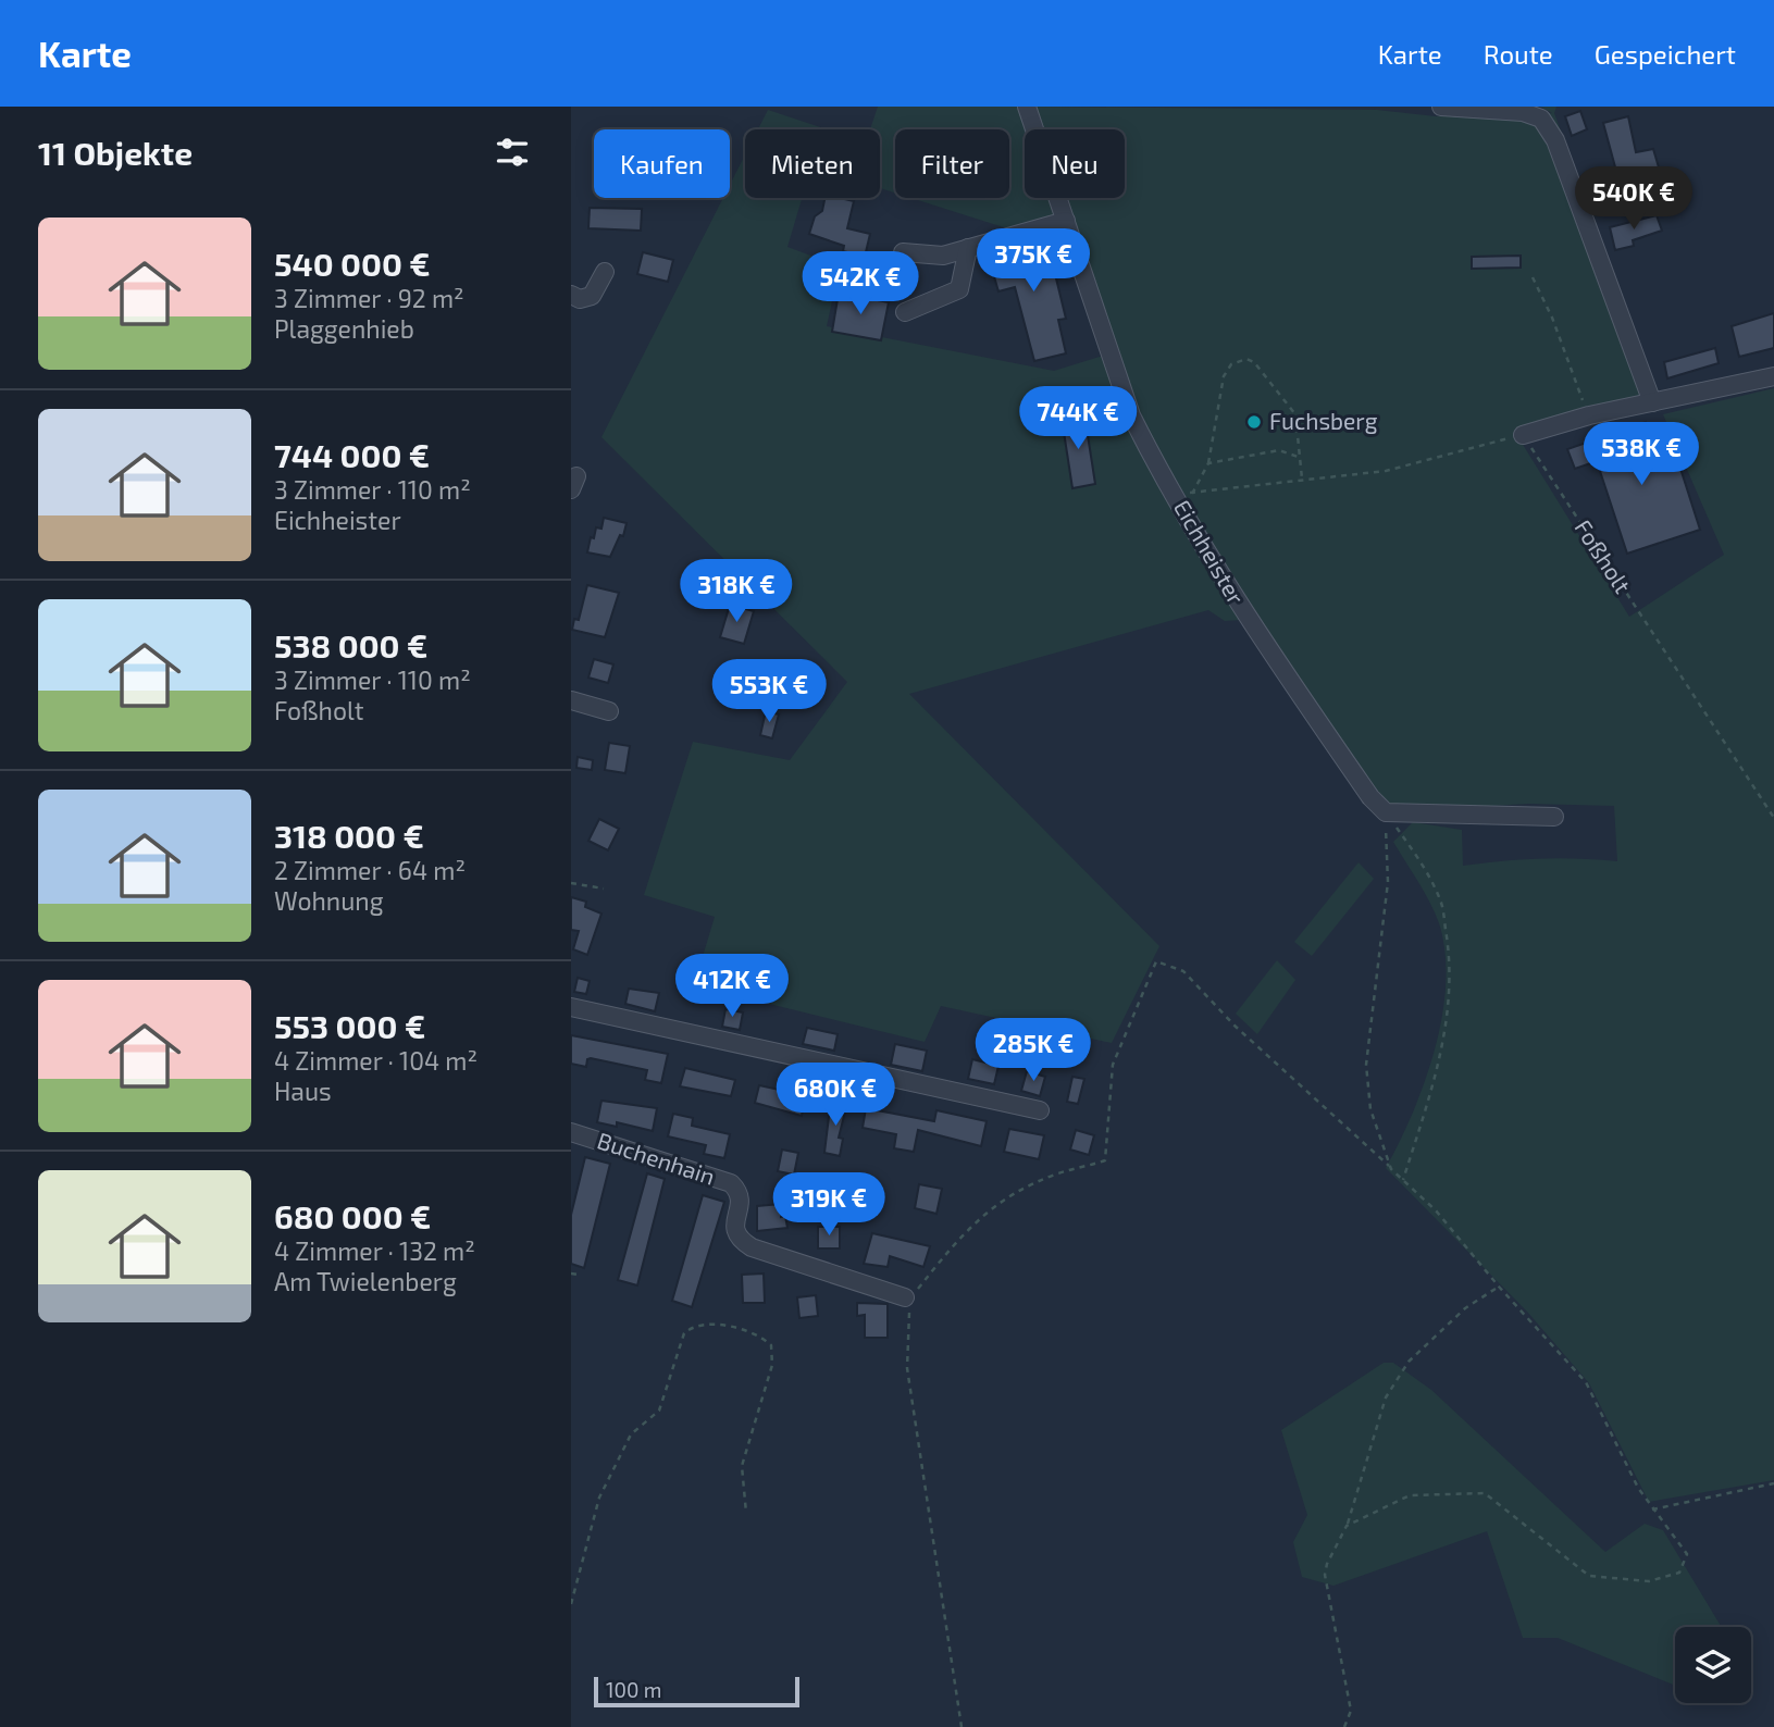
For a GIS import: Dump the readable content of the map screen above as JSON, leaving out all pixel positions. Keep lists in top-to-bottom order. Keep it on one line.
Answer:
{"streets":{"street":["Eichheister","Buchenhain"],"path":["Foßholt"]},"places":["Fuchsberg"],"scale_bar":"100 m","page":{"header":"Karte","nav":["Karte","Route","Gespeichert"],"heading":"11 Objekte","chip":["Kaufen","Mieten","Filter","Neu"],"price":["540K €","375K €","542K €","744K €","538K €","318K €","553K €","412K €","285K €","680K €","319K €"],"list":[{"name":"540 000 €","note":"3 Zimmer · 92 m² · Plaggenhieb"},{"name":"744 000 €","note":"3 Zimmer · 110 m² · Eichheister"},{"name":"538 000 €","note":"3 Zimmer · 110 m² · Foßholt"},{"name":"318 000 €","note":"2 Zimmer · 64 m² · Wohnung"},{"name":"553 000 €","note":"4 Zimmer · 104 m² · Haus"},{"name":"680 000 €","note":"4 Zimmer · 132 m² · Am Twielenberg"}],"scale":"100 m"}}
